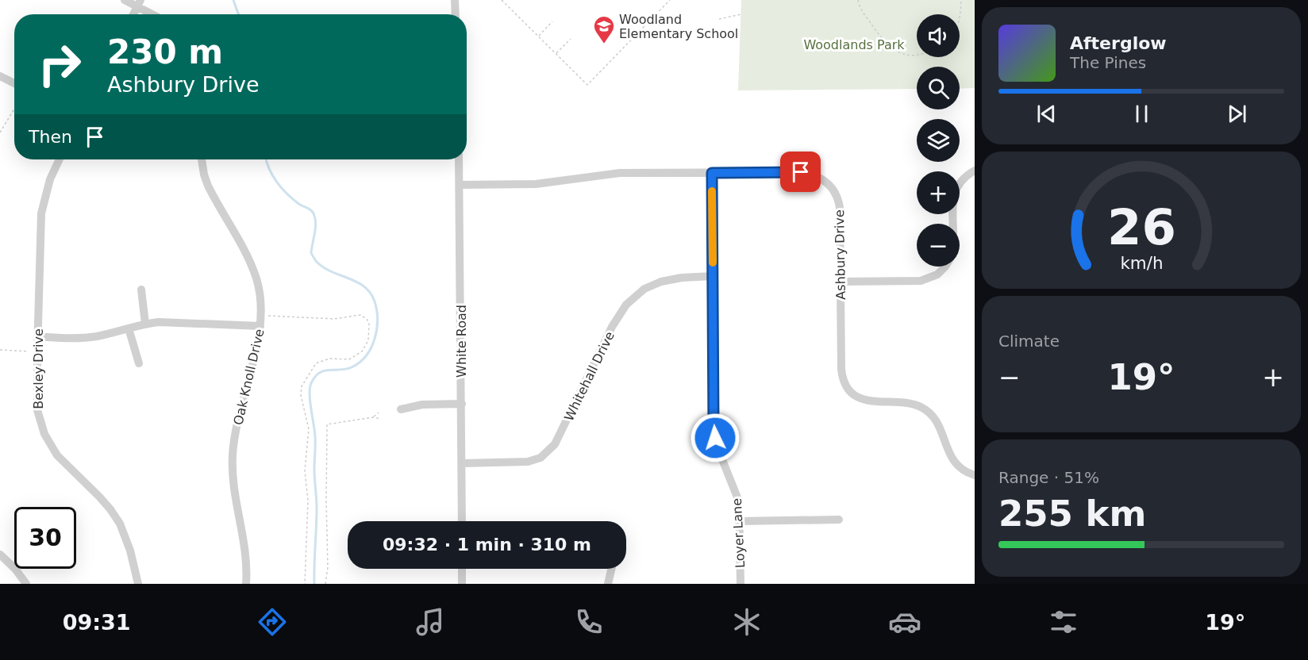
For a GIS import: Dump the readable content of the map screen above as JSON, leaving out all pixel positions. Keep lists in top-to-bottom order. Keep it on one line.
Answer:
{"streets":{"street":["Ashbury Drive","White Road","Bexley Drive","Whitehall Drive","Oak Knoll Drive","Loyer Lane"]},"crossings":[["Ashbury Drive","White Road"],["Ashbury Drive","Loyer Lane"],["White Road","Whitehall Drive"],["Whitehall Drive","Loyer Lane"]],"parks":["Woodlands Park"],"places":{"school or university":["Woodland Elementary School"]},"page":{"map_buttons":["+","−"],"turn":["230 m","Ashbury Drive"],"song":["Afterglow","The Pines"],"then":"Then","tile":["Climate",["Range · 51%","255 km"]],"heat":["−","19°","+"],"limit":"30","trip":"09:32 · 1 min · 310 m","tabs":["09:31","19°"],"gauge":["26","km/h"]}}
